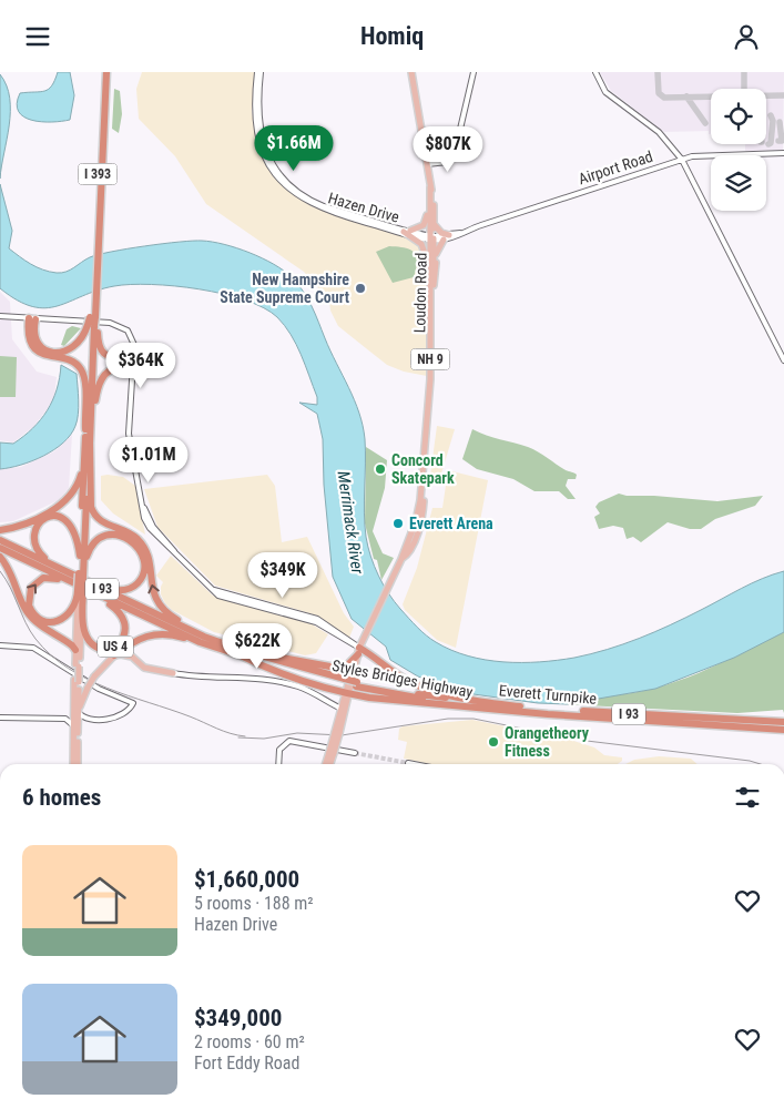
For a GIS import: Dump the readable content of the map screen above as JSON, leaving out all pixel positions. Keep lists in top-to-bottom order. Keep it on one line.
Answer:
{"streets":{"highway":["I 393","I 93","US 4","Styles Bridges Highway","Everett Turnpike"],"main road":["Loudon Road","NH 9"],"street":["Airport Road","Hazen Drive"]},"crossings":[["Airport Road","Hazen Drive"],["Airport Road","Loudon Road"],["I 393","I 93"],["I 393","US 4"],["Hazen Drive","Loudon Road"],["I 93","US 4"],["I 93","Styles Bridges Highway"],["US 4","Styles Bridges Highway"],["Styles Bridges Highway","Everett Turnpike"]],"water":["Merrimack River"],"places":["New Hampshire State Supreme Court","Concord Skatepark","Everett Arena","Orangetheory Fitness"],"page":{"header":"Homiq","price":["$1.66M","$807K","$364K","$1.01M","$349K","$622K"],"heading":"6 homes","list":[{"name":"$1,660,000","note":"5 rooms · 188 m² · Hazen Drive"},{"name":"$349,000","note":"2 rooms · 60 m² · Fort Eddy Road"}]}}
